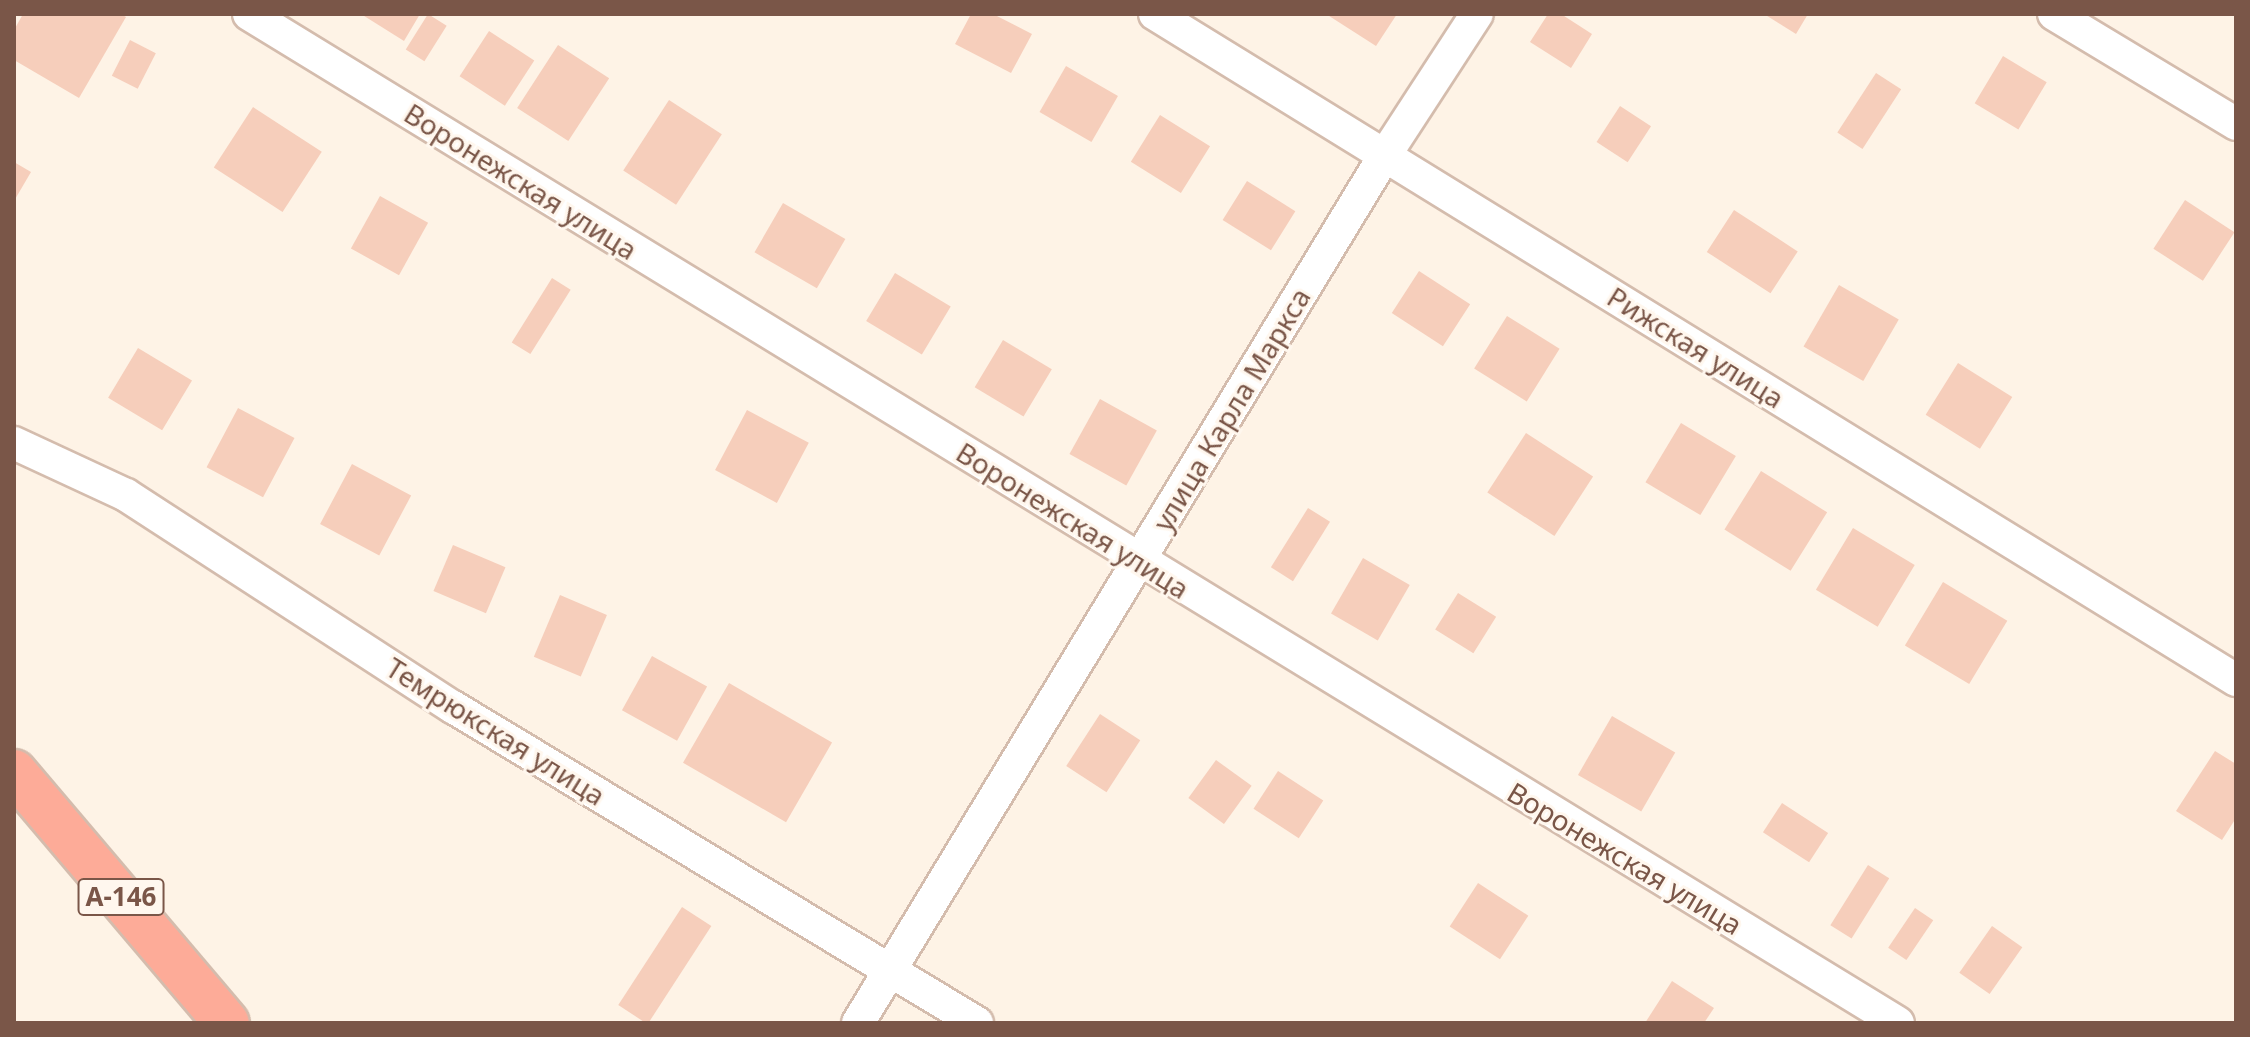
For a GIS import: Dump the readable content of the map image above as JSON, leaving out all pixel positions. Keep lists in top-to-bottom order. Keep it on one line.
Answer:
{"streets":{"highway":["А-146"],"street":["Воронежская улица","Рижская улица","улица Карла Маркса","Темрюкская улица"]},"crossings":[["Воронежская улица","улица Карла Маркса"],["Рижская улица","улица Карла Маркса"],["улица Карла Маркса","Темрюкская улица"]]}
